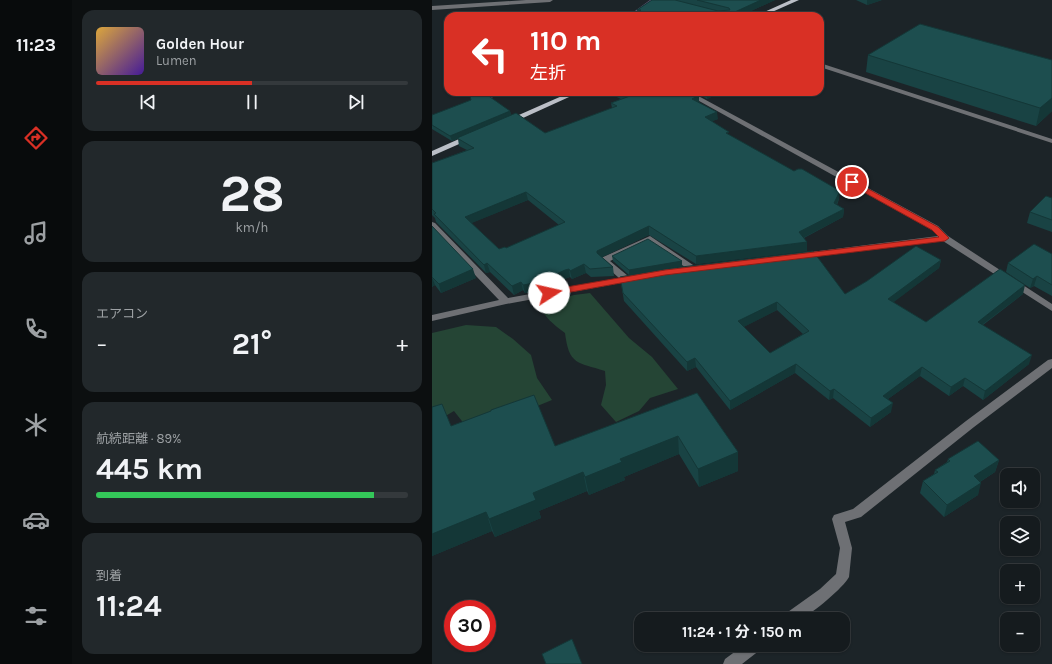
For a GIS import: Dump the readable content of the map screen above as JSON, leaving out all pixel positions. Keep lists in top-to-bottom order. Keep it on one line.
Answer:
{"page":{"tabs":"11:23","turn":["110 m","左折"],"song":["Golden Hour","Lumen"],"tile":[["28","km/h"],"エアコン",["航続距離 · 89%","445 km"],["到着","11:24"]],"heat":["−","21°","+"],"map_buttons":["+","−"],"limit":"30","trip":"11:24 · 1 分 · 150 m"}}
